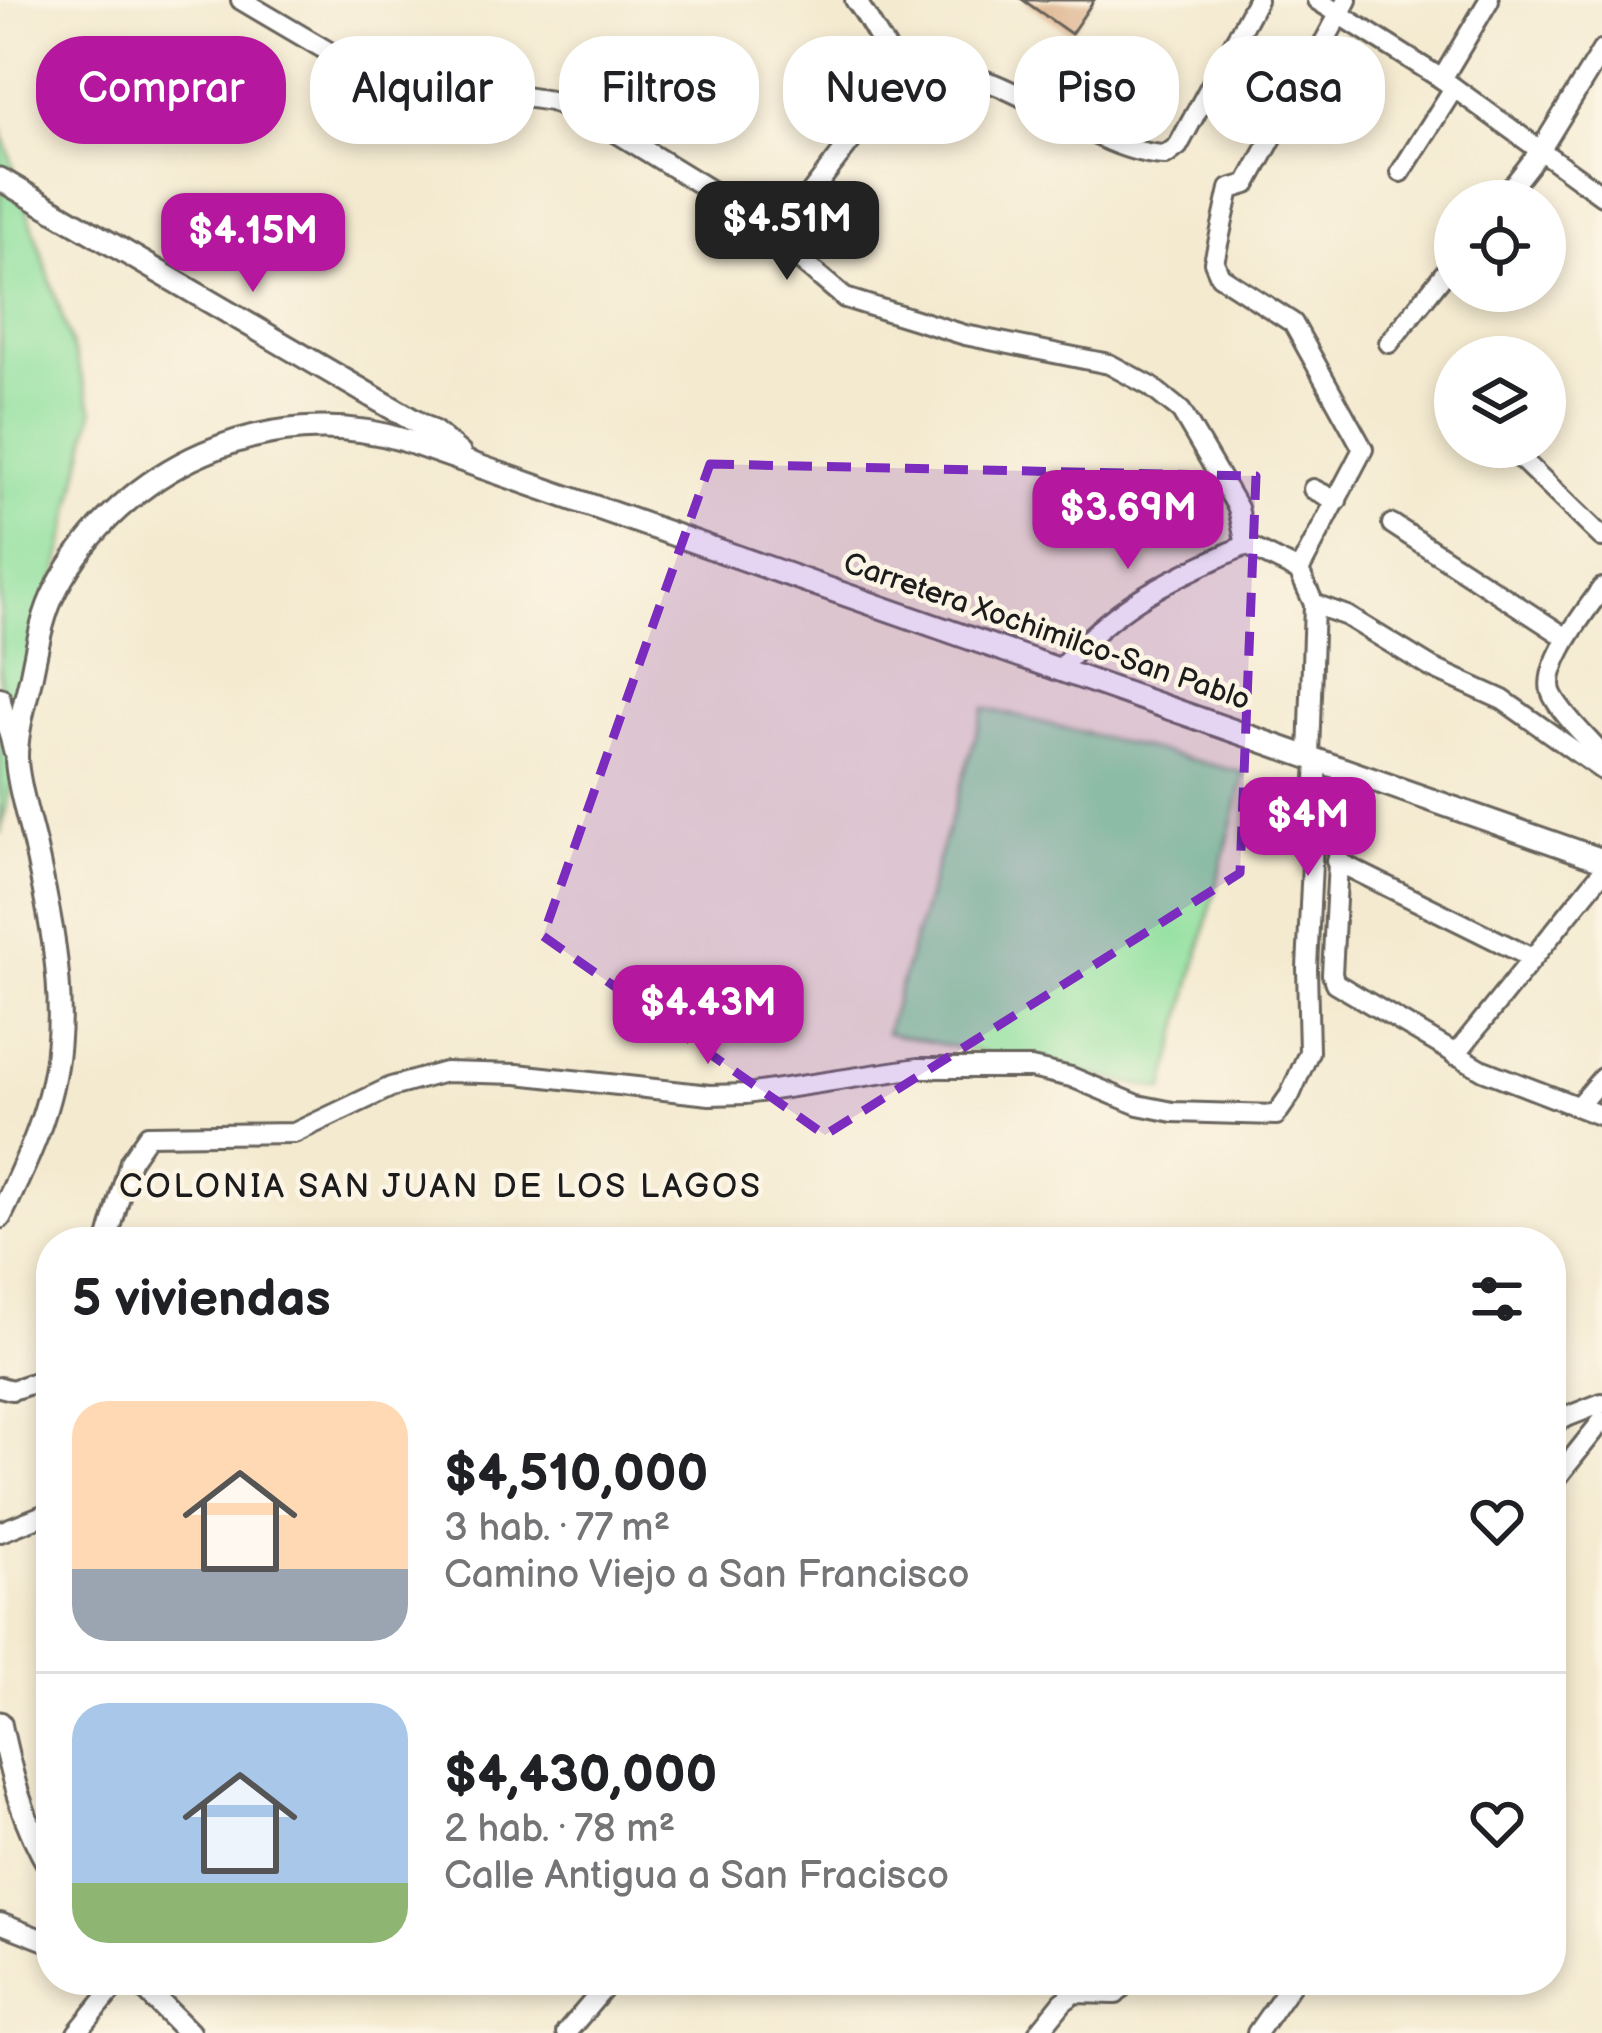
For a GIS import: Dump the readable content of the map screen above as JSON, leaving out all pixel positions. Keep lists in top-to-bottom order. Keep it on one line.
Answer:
{"streets":{"street":["Carretera Xochimilco-San Pablo"]},"districts":["COLONIA SAN JUAN DE LOS LAGOS"],"page":{"chip":["Comprar","Alquilar","Filtros","Nuevo","Piso","Casa"],"price":["$4.51M","$4.15M","$3.69M","$4M","$4.43M"],"heading":"5 viviendas","list":[{"name":"$4,510,000","note":"3 hab. · 77 m² · Camino Viejo a San Francisco"},{"name":"$4,430,000","note":"2 hab. · 78 m² · Calle Antigua a San Fracisco"}]}}
